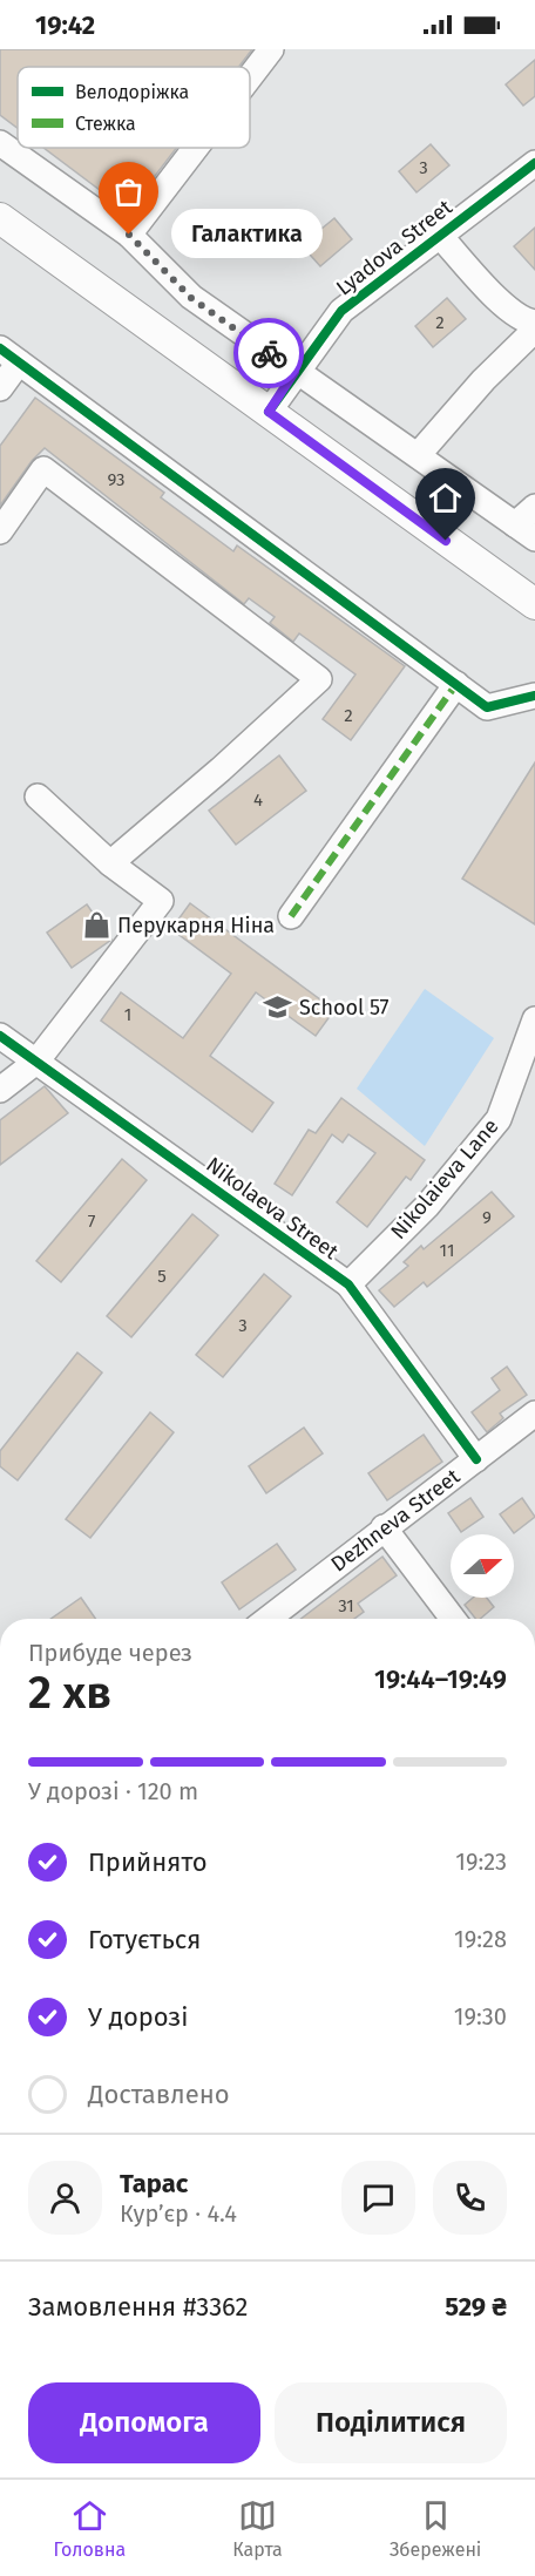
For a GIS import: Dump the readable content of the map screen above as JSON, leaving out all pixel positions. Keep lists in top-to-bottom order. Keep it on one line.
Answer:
{"streets":{"street":["Lyadova Street","Nikolaieva Lane","Nikolaeva Street","Dezhneva Street"]},"crossings":[["Nikolaieva Lane","Nikolaeva Street"],["Nikolaeva Street","Dezhneva Street"]],"places":{"other":["Галактика"],"shop":["Перукарня Ніна"],"school or university":["School 57"]},"house_numbers":["3","2","93","2","4","1","9","7","11","5","3","31"],"legend":["Велодоріжка","Стежка"],"north":"right","page":{"status":"19:42","bubble":"Галактика","heading":["2 хв","Прибуде через","19:44–19:49"],"panel":["Тарас","Кур’єр · 4.4","Замовлення #3362","529 ₴"],"bar":"У дорозі · 120 m","list":[["Прийнято","19:23"],["Готується","19:28"],["У дорозі","19:30"],"Доставлено"],"buttons":["Допомога","Поділитися"],"tabs":["Головна","Карта","Збережені"]}}
